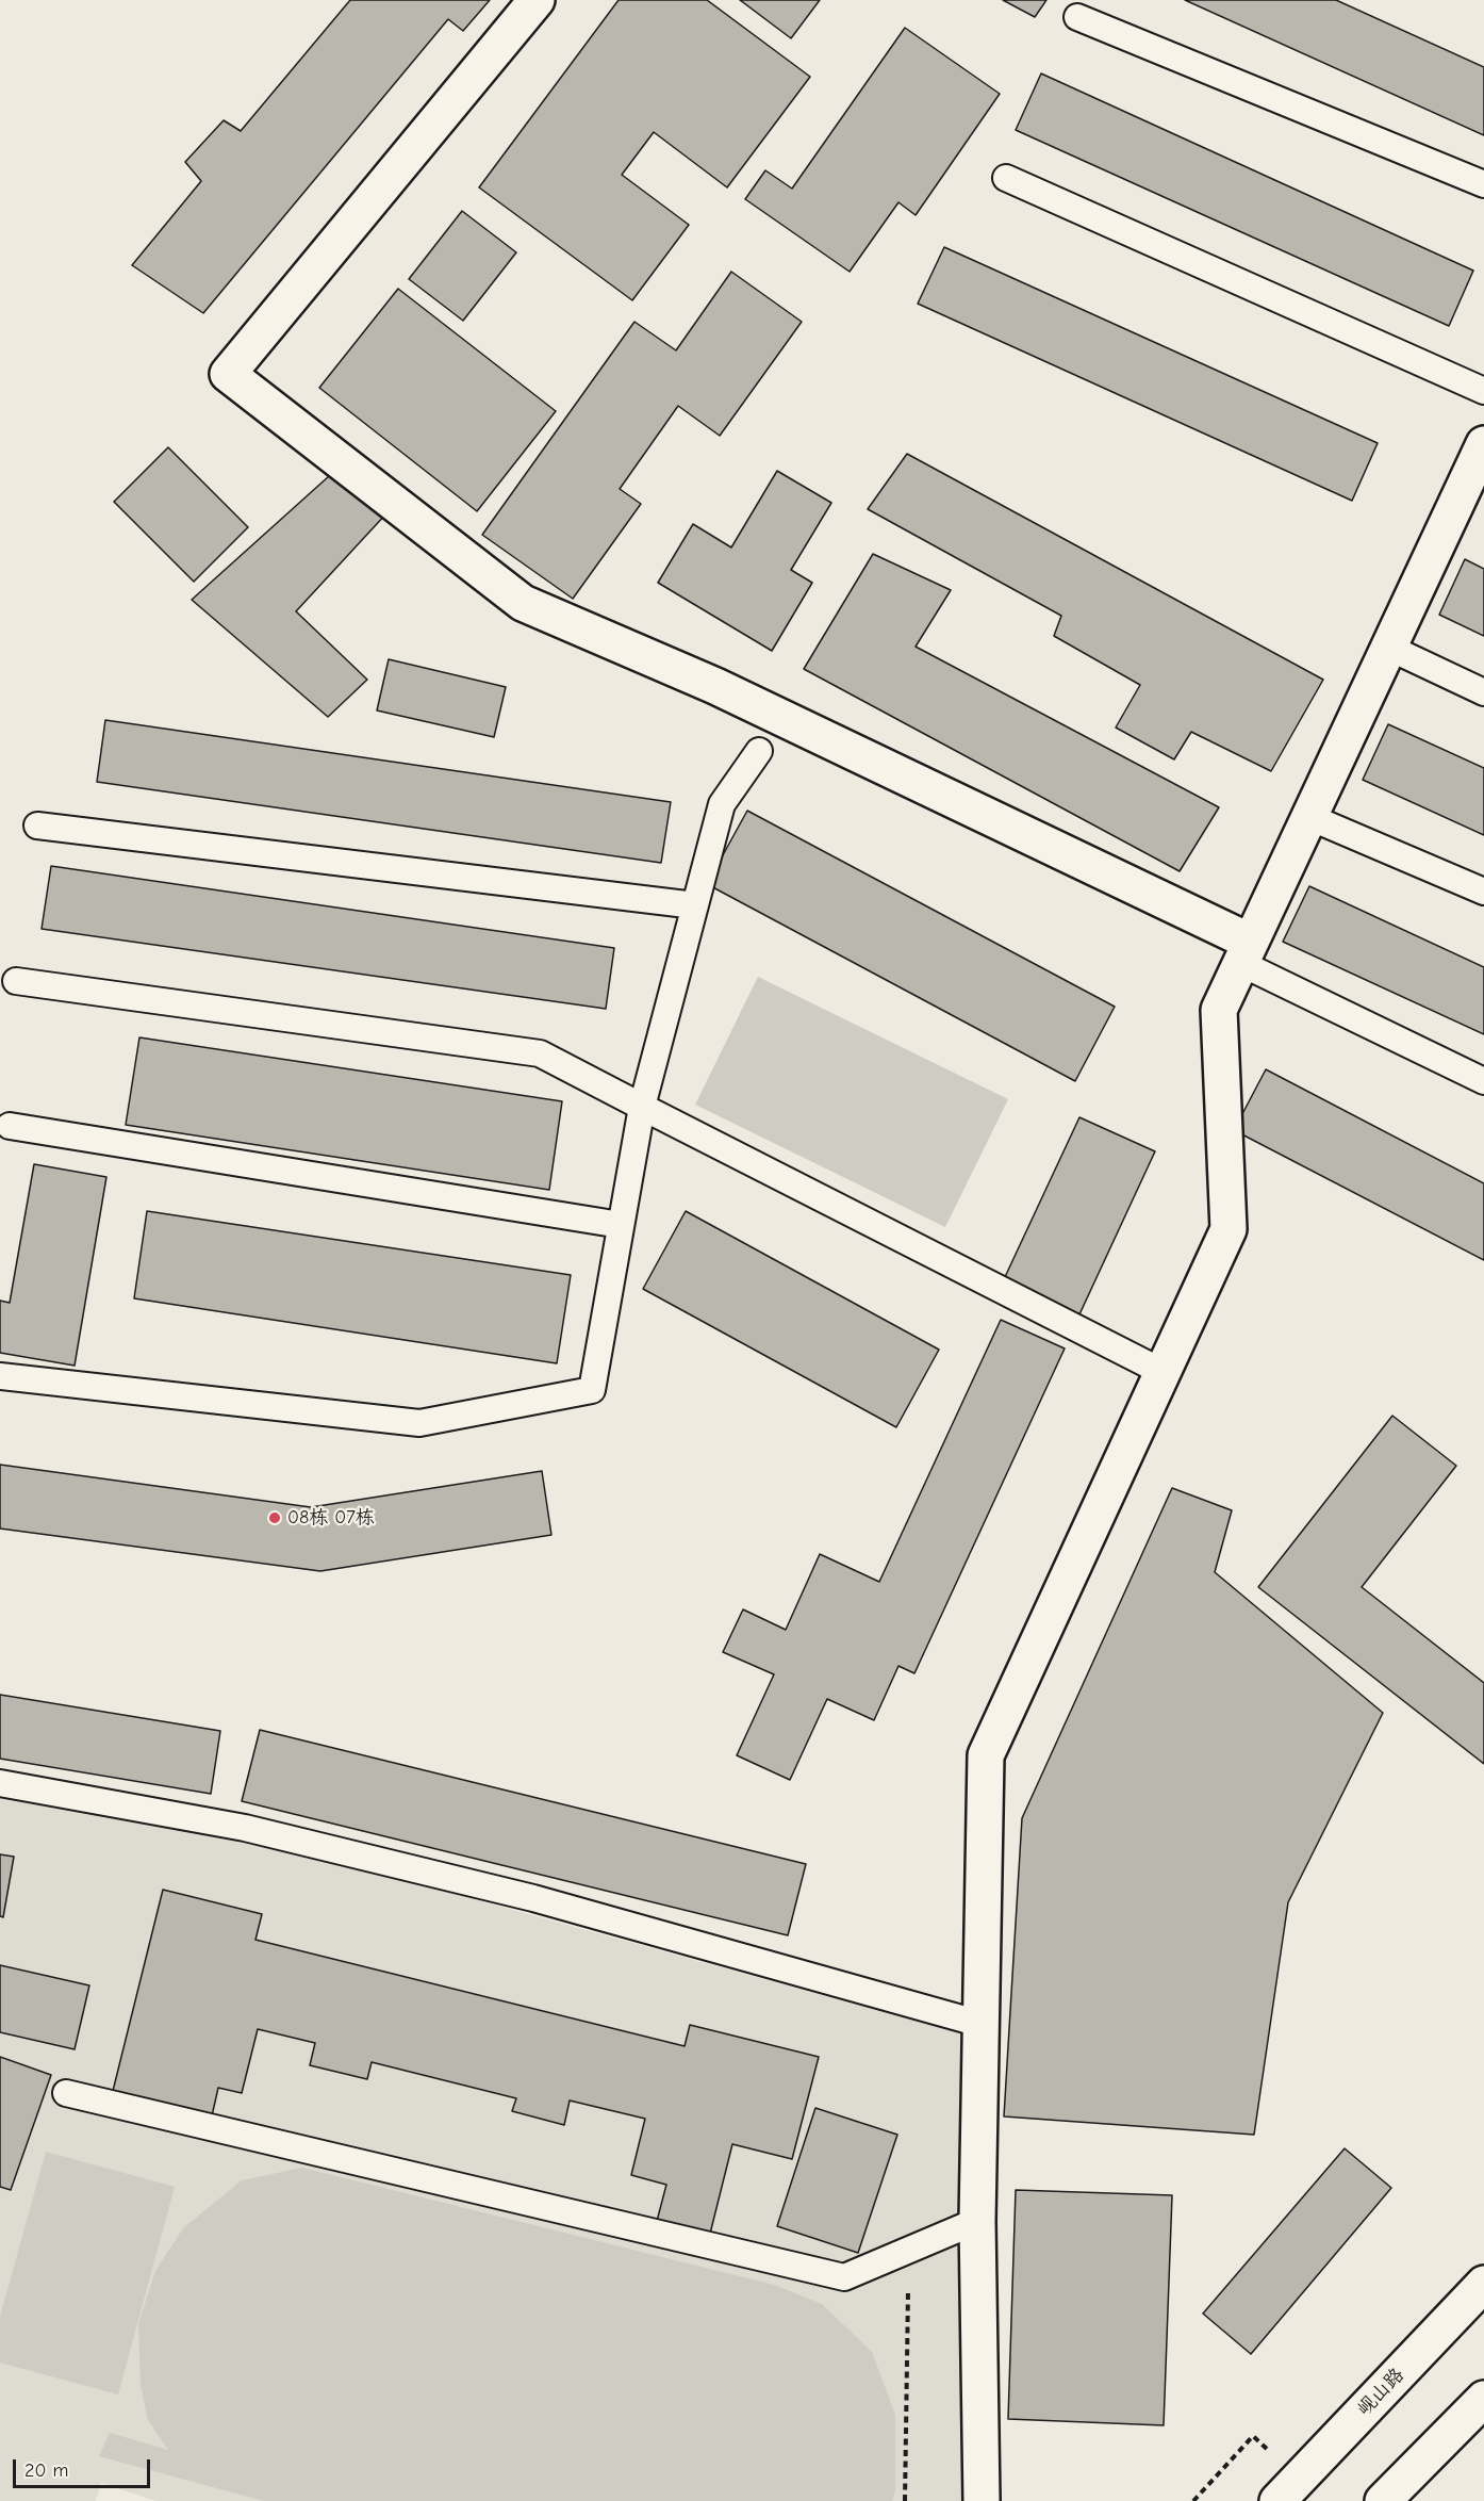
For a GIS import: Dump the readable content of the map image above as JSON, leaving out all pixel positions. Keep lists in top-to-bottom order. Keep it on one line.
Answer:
{"streets":{"main road":["岘山路"]},"places":["08栋 07栋"],"scale_bar":"20 m"}
